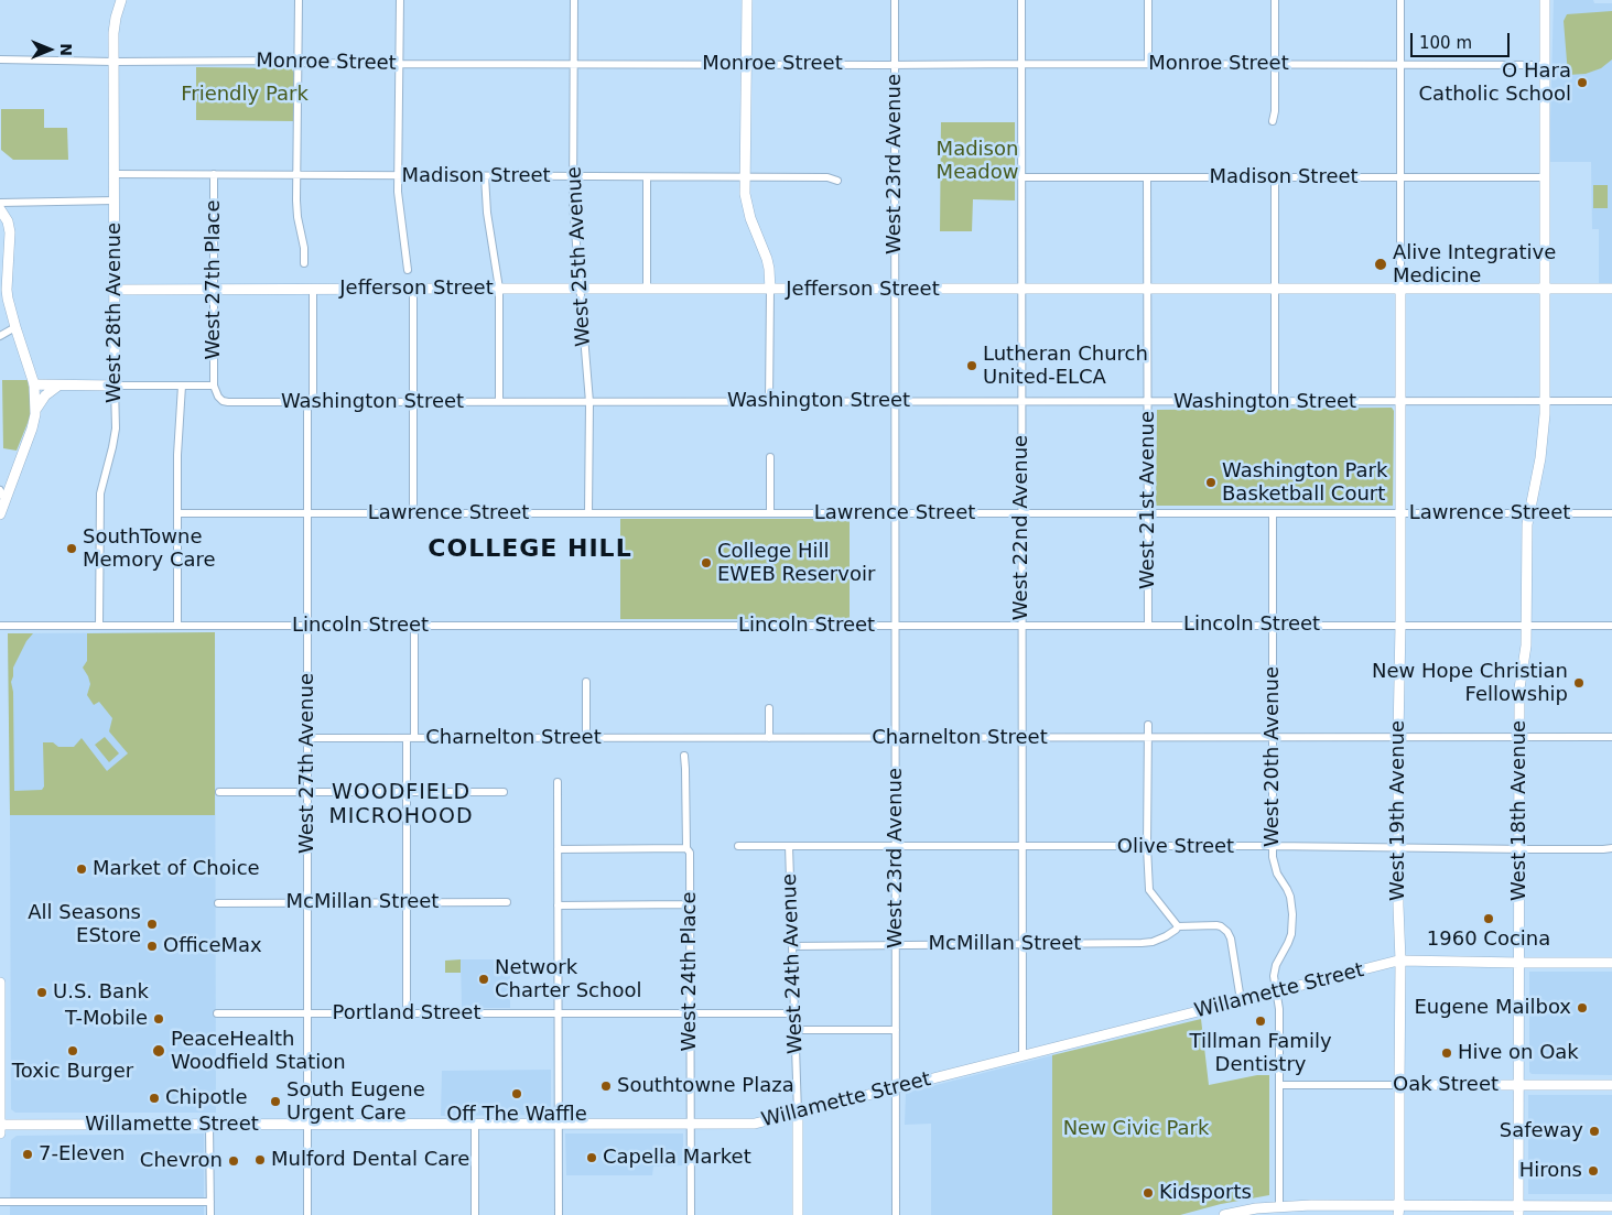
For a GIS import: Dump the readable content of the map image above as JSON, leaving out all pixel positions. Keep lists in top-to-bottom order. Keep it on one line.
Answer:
{"streets":{"main road":["Jefferson Street","West 28th Avenue","West 19th Avenue","West 18th Avenue","Willamette Street","Oak Street"],"street":["Monroe Street","West 23rd Avenue","Madison Street","West 25th Avenue","West 27th Place","Washington Street","West 21st Avenue","Lawrence Street","West 22nd Avenue","Lincoln Street","Charnelton Street","West 20th Avenue","West 27th Avenue","Olive Street","McMillan Street","West 24th Avenue","West 24th Place","Portland Street"]},"crossings":[["Monroe Street","West 23rd Avenue"],["Monroe Street","West 25th Avenue"],["Monroe Street","West 28th Avenue"],["Monroe Street","West 22nd Avenue"],["Monroe Street","West 19th Avenue"],["Monroe Street","West 18th Avenue"],["West 23rd Avenue","Jefferson Street"],["West 23rd Avenue","Washington Street"],["West 23rd Avenue","Lawrence Street"],["West 23rd Avenue","Lincoln Street"],["West 23rd Avenue","Charnelton Street"],["West 23rd Avenue","Olive Street"],["West 23rd Avenue","McMillan Street"],["West 23rd Avenue","Willamette Street"],["Madison Street","West 25th Avenue"],["Madison Street","West 27th Place"],["Madison Street","West 28th Avenue"],["Madison Street","West 21st Avenue"],["Madison Street","West 22nd Avenue"],["Madison Street","West 19th Avenue"],["Madison Street","West 18th Avenue"],["West 25th Avenue","Jefferson Street"],["West 25th Avenue","Washington Street"],["West 25th Avenue","Lawrence Street"],["West 27th Place","Jefferson Street"],["West 27th Place","Washington Street"],["Jefferson Street","West 28th Avenue"],["Jefferson Street","West 21st Avenue"],["Jefferson Street","West 22nd Avenue"],["Jefferson Street","West 27th Avenue"],["Jefferson Street","West 19th Avenue"],["Jefferson Street","West 18th Avenue"],["West 28th Avenue","Lincoln Street"],["Washington Street","West 21st Avenue"],["Washington Street","West 22nd Avenue"],["Washington Street","West 27th Avenue"],["Washington Street","West 19th Avenue"],["Washington Street","West 18th Avenue"],["West 21st Avenue","Lawrence Street"],["West 21st Avenue","Lincoln Street"],["Lawrence Street","West 22nd Avenue"],["Lawrence Street","West 20th Avenue"],["Lawrence Street","West 27th Avenue"],["Lawrence Street","West 19th Avenue"],["Lawrence Street","West 18th Avenue"],["West 22nd Avenue","Lincoln Street"],["West 22nd Avenue","Charnelton Street"],["West 22nd Avenue","Olive Street"],["West 22nd Avenue","McMillan Street"],["West 22nd Avenue","Willamette Street"],["Lincoln Street","West 20th Avenue"],["Lincoln Street","West 27th Avenue"],["Lincoln Street","West 19th Avenue"],["Lincoln Street","West 18th Avenue"],["Charnelton Street","West 20th Avenue"],["Charnelton Street","West 27th Avenue"],["Charnelton Street","West 19th Avenue"],["Charnelton Street","West 18th Avenue"],["West 20th Avenue","Olive Street"],["West 20th Avenue","Willamette Street"],["West 20th Avenue","Oak Street"],["West 27th Avenue","McMillan Street"],["West 27th Avenue","Willamette Street"],["West 27th Avenue","Portland Street"],["West 19th Avenue","Olive Street"],["West 19th Avenue","Willamette Street"],["West 19th Avenue","Oak Street"],["West 18th Avenue","Olive Street"],["West 18th Avenue","Willamette Street"],["West 18th Avenue","Oak Street"],["Olive Street","West 24th Avenue"],["McMillan Street","West 24th Avenue"],["West 24th Avenue","Willamette Street"],["West 24th Avenue","Portland Street"],["West 24th Place","Willamette Street"],["West 24th Place","Portland Street"]],"districts":["COLLEGE HILL","WOODFIELD MICROHOOD"],"parks":["Friendly Park","Madison Meadow","New Civic Park"],"places":["O Hara Catholic School","Alive Integrative Medicine","Lutheran Church United-ELCA","Washington Park Basketball Court","SouthTowne Memory Care","College Hill EWEB Reservoir","New Hope Christian Fellowship","Market of Choice","1960 Cocina","All Seasons EStore","OfficeMax","Network Charter School","U.S. Bank","Eugene Mailbox","T-Mobile","Tillman Family Dentistry","Toxic Burger","PeaceHealth Woodfield Station","Hive on Oak","Southtowne Plaza","Off The Waffle","Chipotle","South Eugene Urgent Care","Safeway","7-Eleven","Capella Market","Mulford Dental Care","Chevron","Hirons","Kidsports"],"scale_bar":"100 m","north":"right"}
